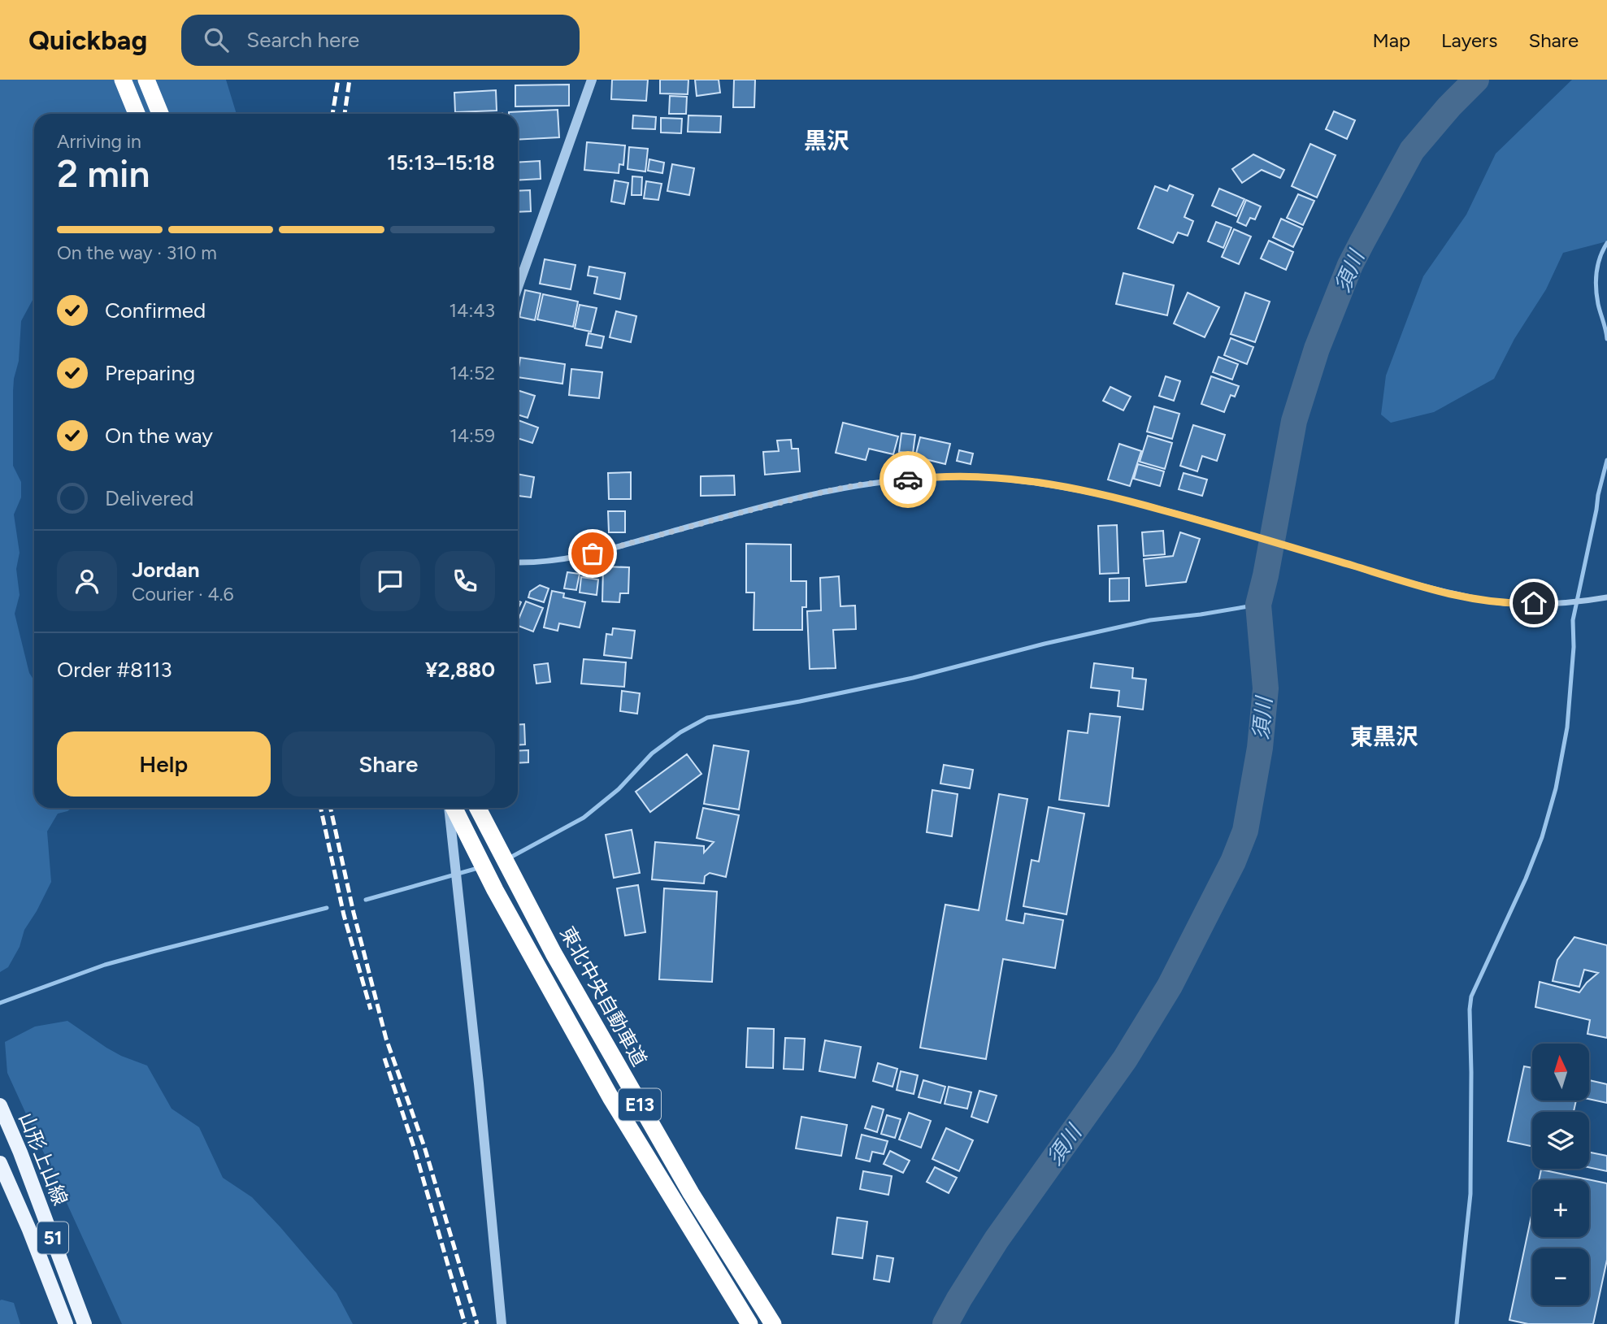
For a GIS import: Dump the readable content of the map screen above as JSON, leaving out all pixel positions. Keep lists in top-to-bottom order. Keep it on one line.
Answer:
{"streets":{"highway":["東北中央自動車道","E13"],"main road":["山形上山線","51"]},"districts":["黒沢","東黒沢"],"water":["須川"],"north":"top","page":{"header":"Quickbag","search":"Search here","nav":["Map","Layers","Share"],"heading":["2 min","Arriving in","15:13–15:18"],"panel":["Jordan","Courier · 4.6","Order #8113","¥2,880"],"bar":"On the way · 310 m","list":[["Confirmed","14:43"],["Preparing","14:52"],["On the way","14:59"],"Delivered"],"buttons":["Help","Share"],"map_buttons":["+","−"]}}
